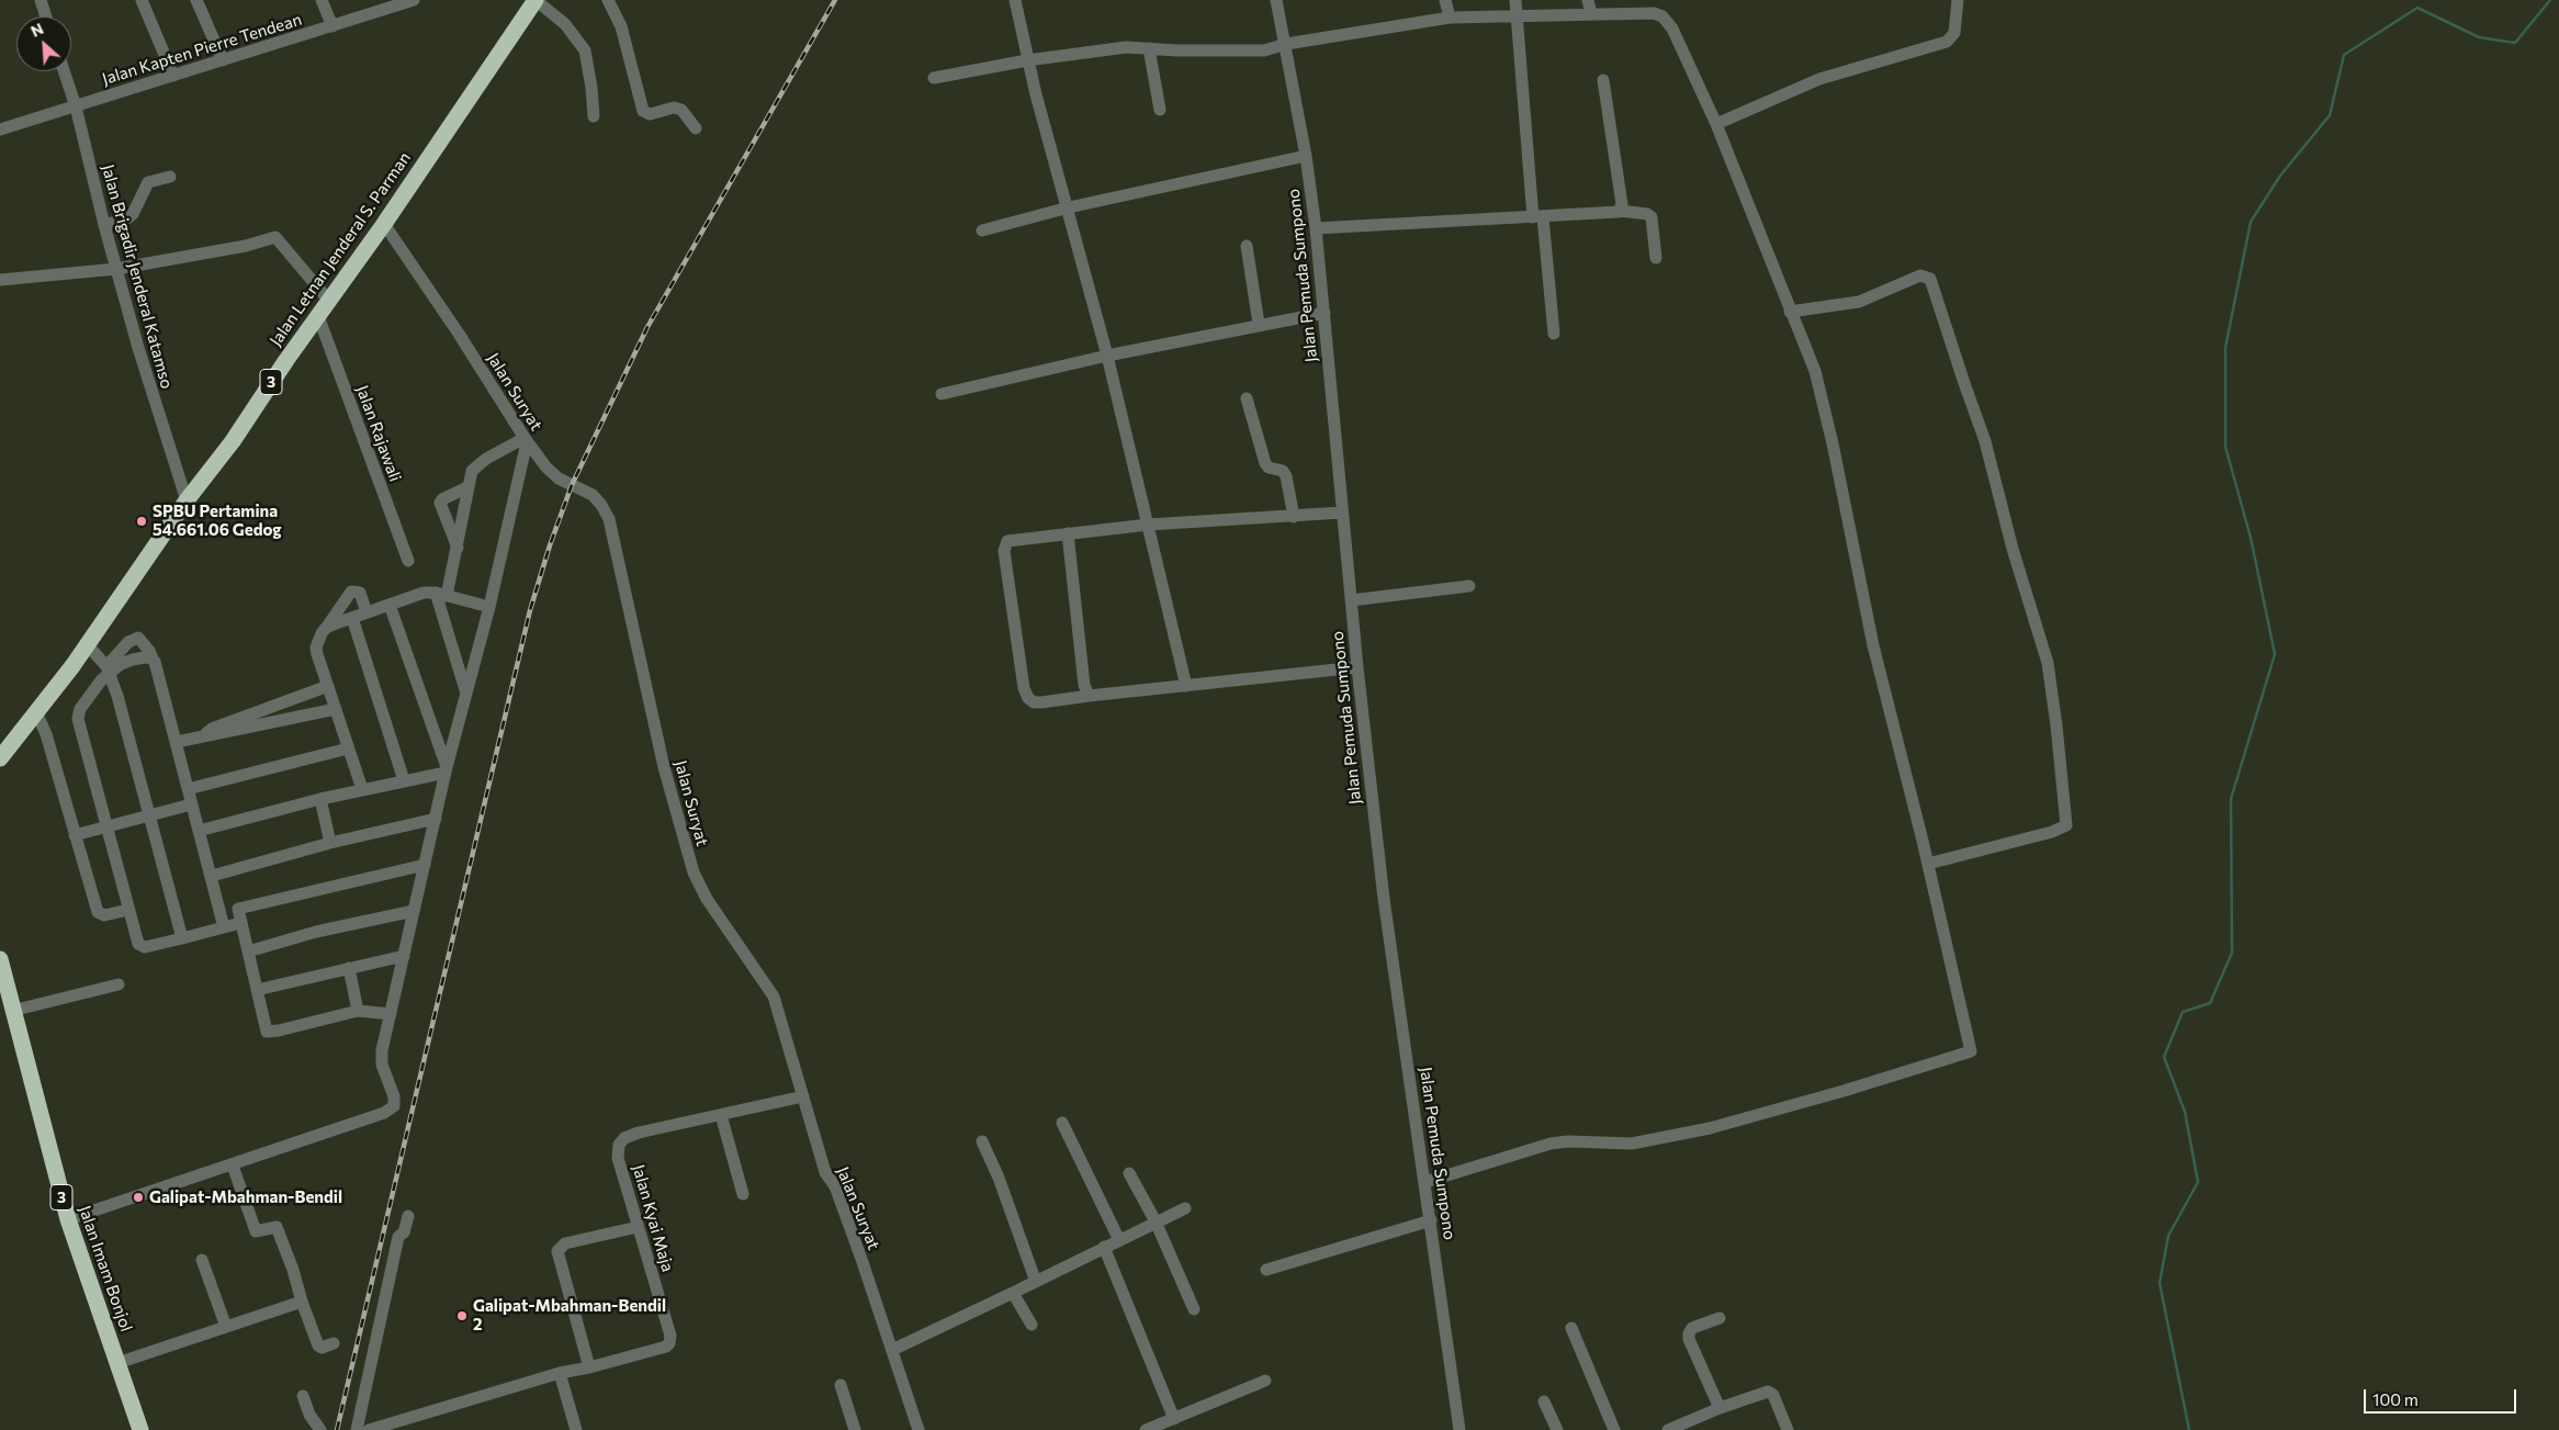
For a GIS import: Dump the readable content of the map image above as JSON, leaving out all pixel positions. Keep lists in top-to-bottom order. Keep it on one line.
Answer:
{"streets":{"highway":["Jalan Letnan Jenderal S. Parman","3","Jalan Imam Bonjol"],"street":["Jalan Kapten Pierre Tendean","Jalan Pemuda Sumpono","Jalan Brigadir Jenderal Katamso","Jalan Suryat","Jalan Rajawali","Jalan Kyai Maja"]},"crossings":[["Jalan Kapten Pierre Tendean","Jalan Brigadir Jenderal Katamso"],["Jalan Letnan Jenderal S. Parman","Jalan Brigadir Jenderal Katamso"],["Jalan Letnan Jenderal S. Parman","Jalan Suryat"],["Jalan Letnan Jenderal S. Parman","Jalan Rajawali"],["Jalan Suryat","Jalan Kyai Maja"]],"places":["SPBU Pertamina 54.661.06 Gedog","Galipat-Mbahman-Bendil","Galipat-Mbahman-Bendil 2"],"scale_bar":"100 m","north":"top left"}
